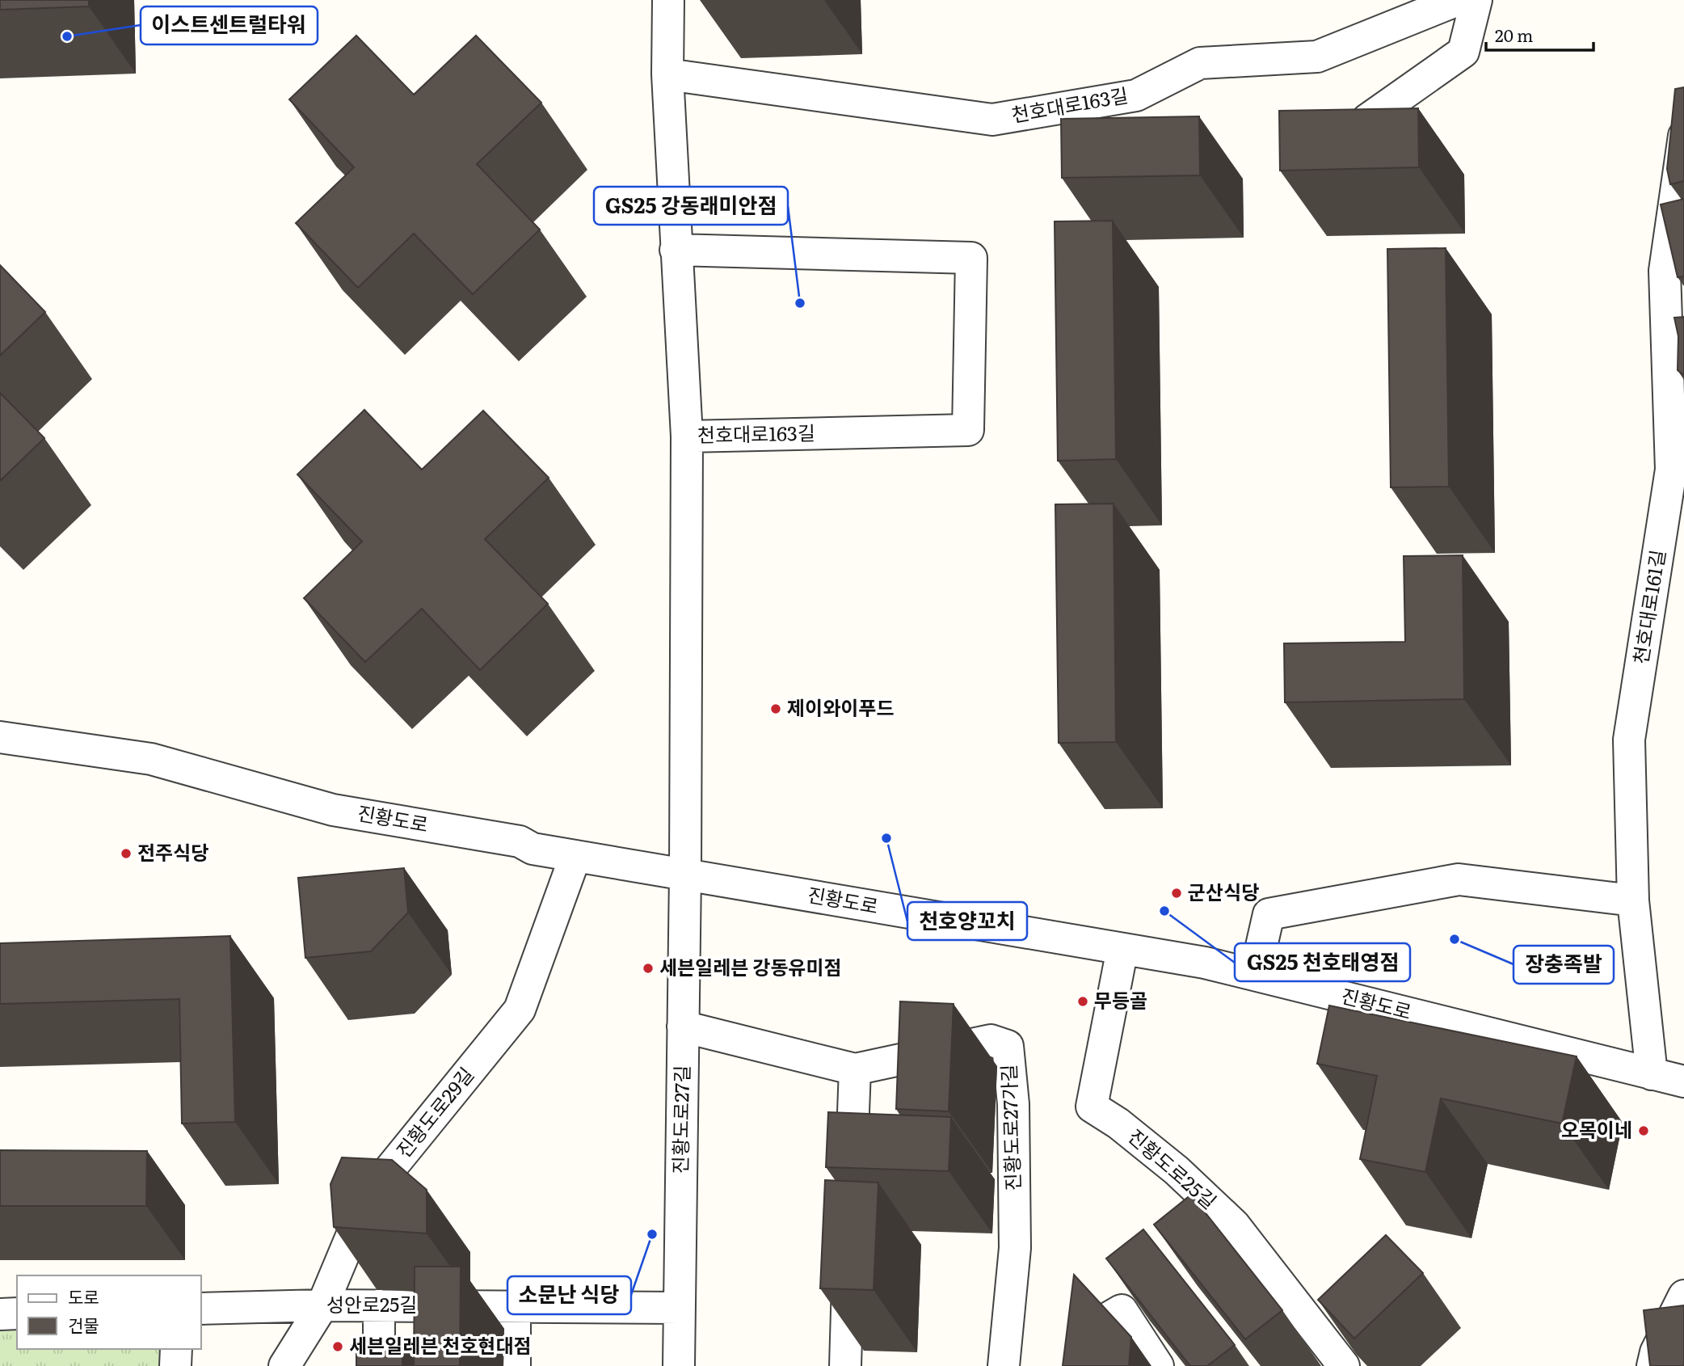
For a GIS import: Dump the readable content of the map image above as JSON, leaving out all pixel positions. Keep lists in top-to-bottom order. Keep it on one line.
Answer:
{"streets":{"street":["천호대로163길","천호대로161길","진황도로","진황도로29길","진황도로27길","진황도로27가길","진황도로25길","성안로25길"]},"crossings":[["천호대로163길","진황도로"],["천호대로163길","진황도로27길"],["천호대로161길","진황도로"],["진황도로","진황도로29길"],["진황도로","진황도로27길"],["진황도로","진황도로25길"],["진황도로29길","성안로25길"],["진황도로27길","진황도로27가길"],["진황도로27길","성안로25길"]],"places":["이스트센트럴타워","GS25 강동래미안점","제이와이푸드","천호양꼬치","전주식당","군산식당","GS25 천호태영점","장충족발","세븐일레븐 강동유미점","무등골","오목이네","소문난 식당","세븐일레븐 천호현대점"],"legend":["도로","건물"],"scale_bar":"20 m"}
